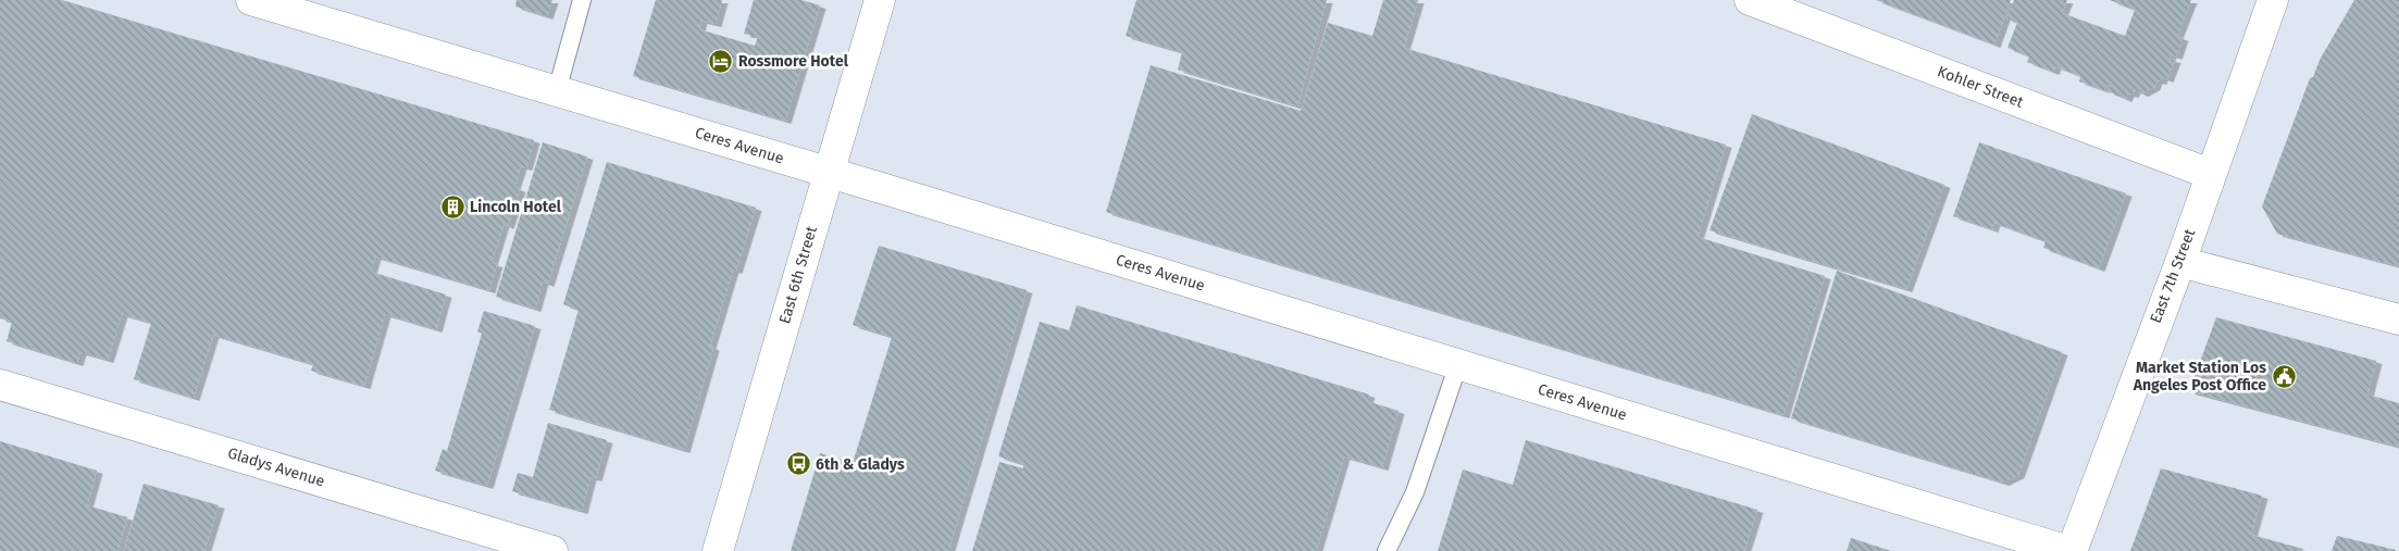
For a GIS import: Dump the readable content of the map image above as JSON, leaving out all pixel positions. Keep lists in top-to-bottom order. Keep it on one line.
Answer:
{"streets":{"street":["Kohler Street","Ceres Avenue","East 6th Street","East 7th Street","Gladys Avenue"]},"crossings":[["Kohler Street","East 7th Street"],["Ceres Avenue","East 6th Street"],["Ceres Avenue","East 7th Street"]],"places":{"hotel":["Rossmore Hotel"],"building":["Lincoln Hotel"],"public building":["Market Station Los Angeles Post Office"],"bus stop":["6th & Gladys"]}}
